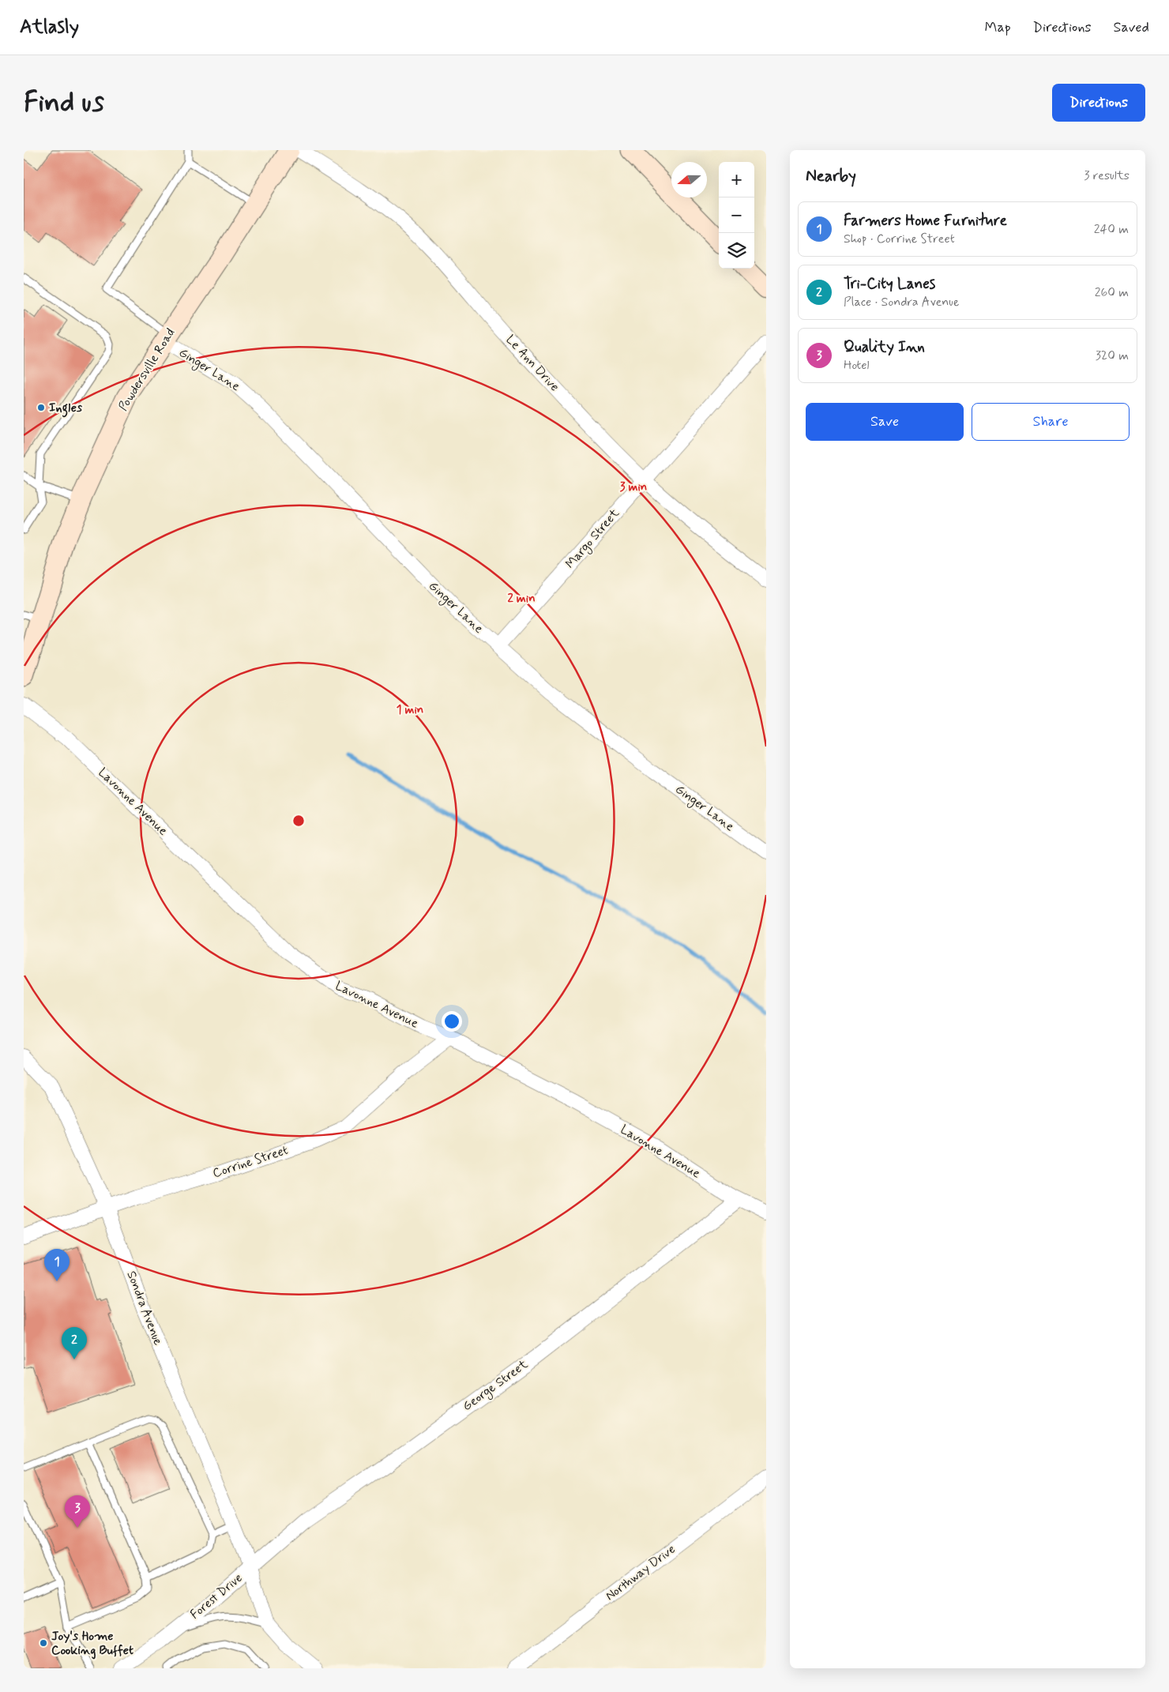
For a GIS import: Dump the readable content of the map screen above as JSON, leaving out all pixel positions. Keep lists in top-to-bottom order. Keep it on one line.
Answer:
{"streets":{"street":["Le Ann Drive","Powdersville Road","Ginger Lane","Margo Street","Lavonne Avenue","Corrine Street","Sondra Avenue","George Street","Northway Drive","Forest Drive"]},"crossings":[["Le Ann Drive","Margo Street"],["Powdersville Road","Ginger Lane"],["Ginger Lane","Margo Street"],["Lavonne Avenue","Corrine Street"],["Lavonne Avenue","George Street"],["Corrine Street","Sondra Avenue"],["Sondra Avenue","George Street"],["Sondra Avenue","Forest Drive"],["George Street","Forest Drive"]],"places":["Ingles","Joy's Home Cooking Buffet"],"north":"left","page":{"header":"Atlasly","nav":["Map","Directions","Saved"],"buttons":["Directions",["Save","Share"]],"title":"Find us","heading":["Nearby","3 results"],"map_buttons":["+","−"],"list":[{"mark":"1","name":"Farmers Home Furniture","note":"Shop · Corrine Street","value":"240 m"},{"mark":"2","name":"Tri-City Lanes","note":"Place · Sondra Avenue","value":"260 m"},{"mark":"3","name":"Quality Inn","note":"Hotel","value":"320 m"}],"pins":["1","2","3"]},"rings":["3 min","2 min","1 min"]}
